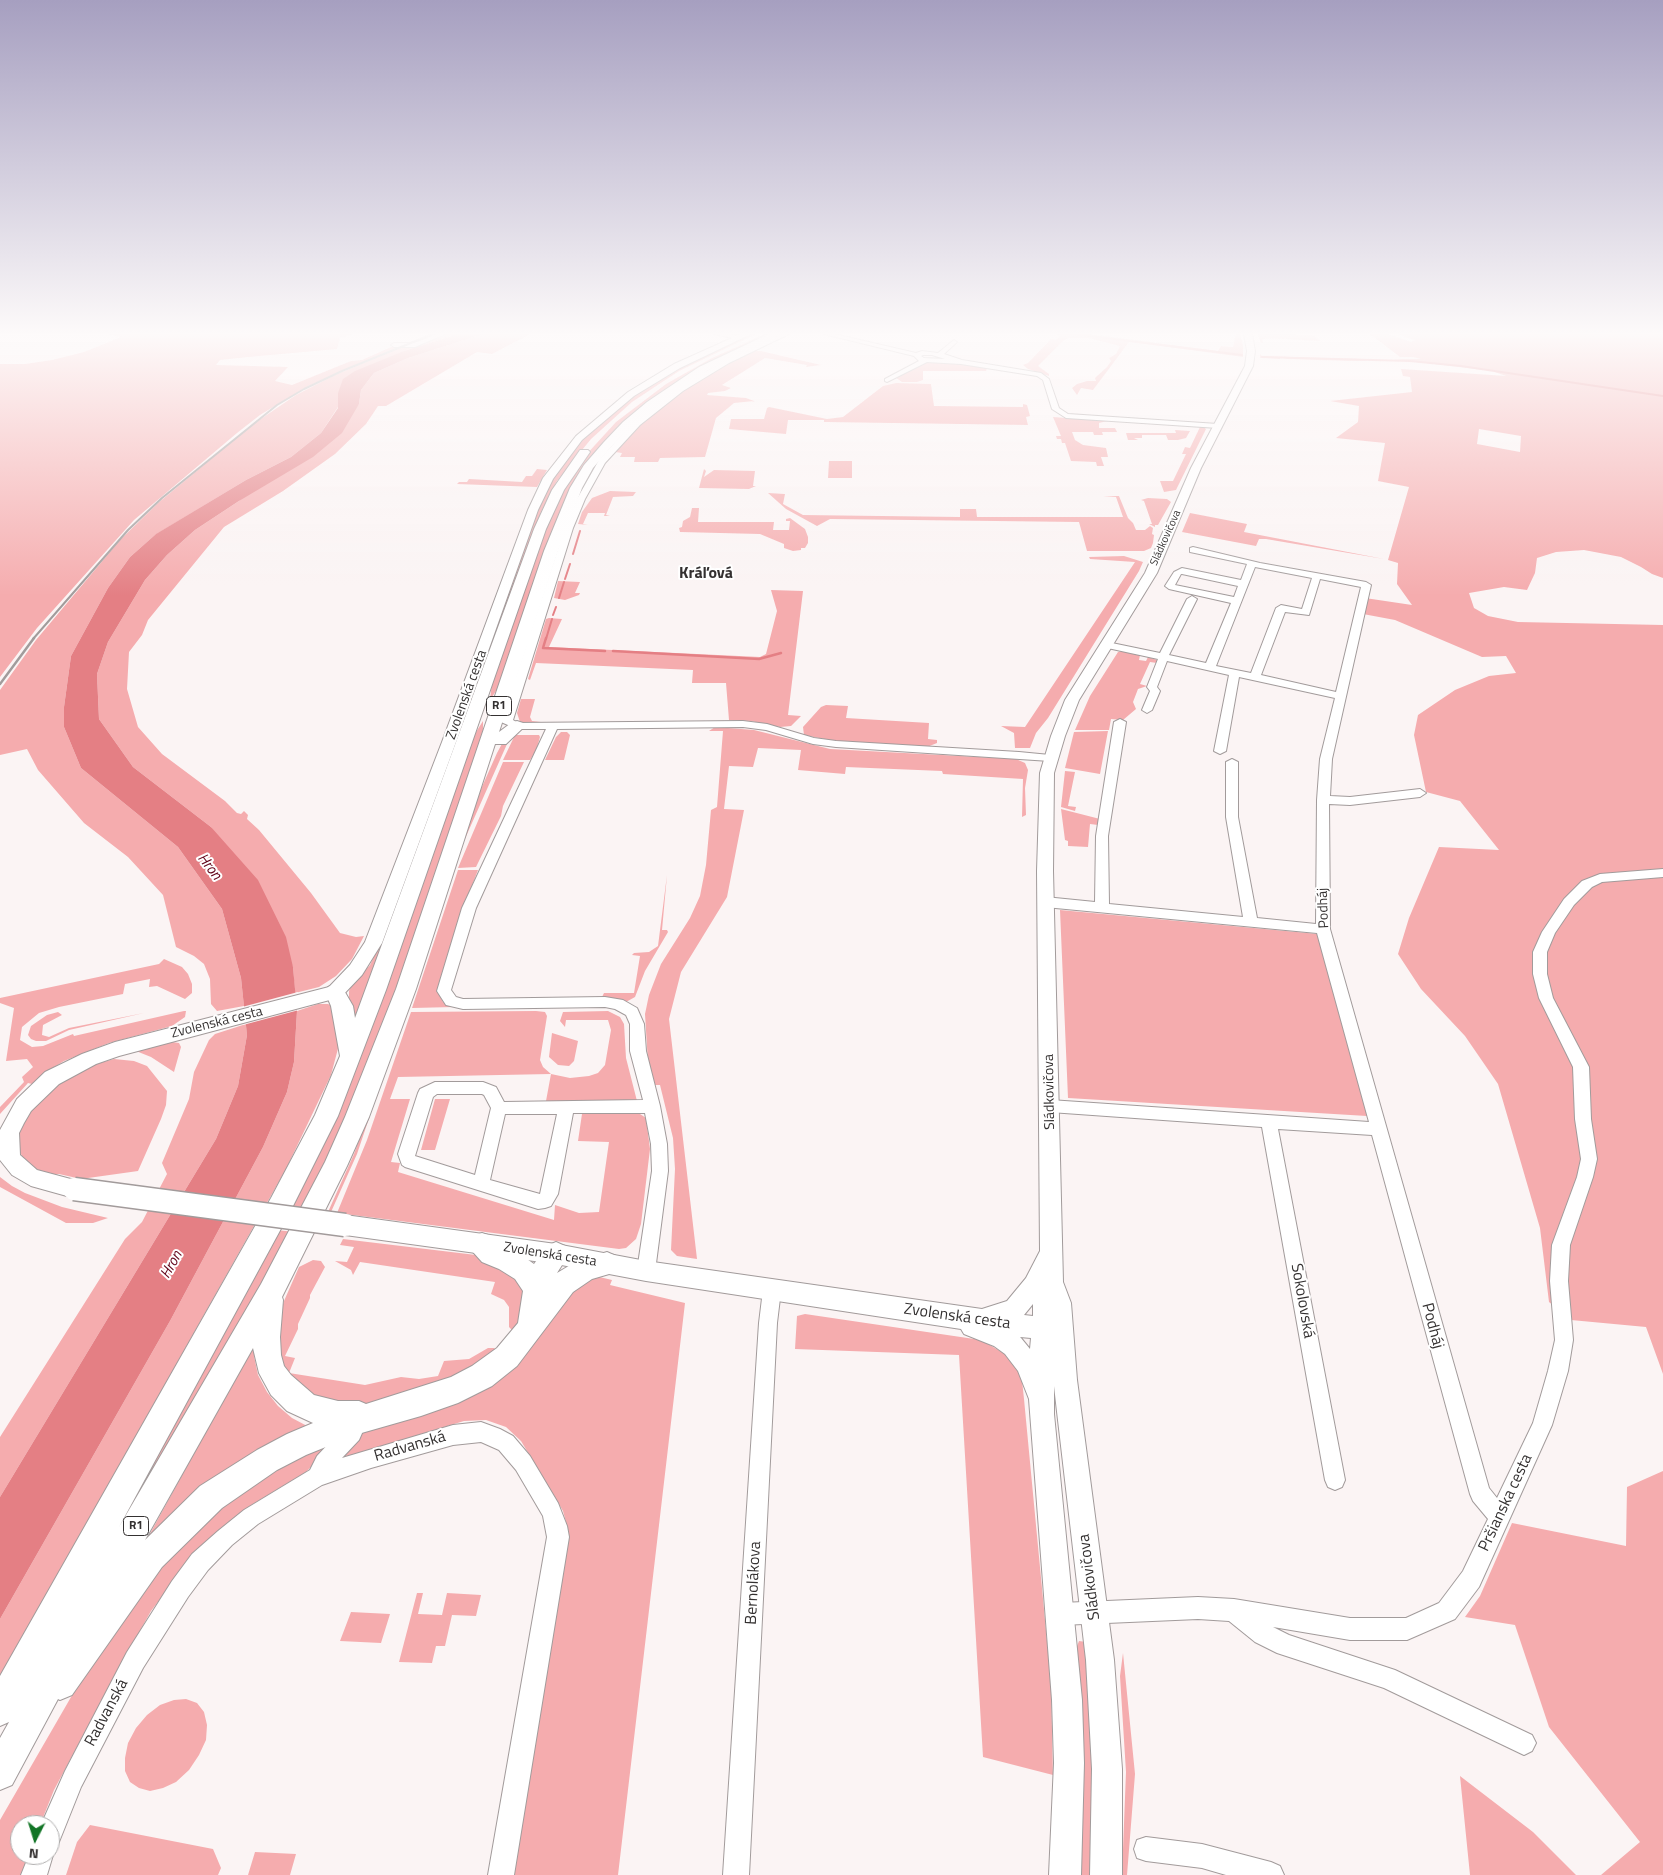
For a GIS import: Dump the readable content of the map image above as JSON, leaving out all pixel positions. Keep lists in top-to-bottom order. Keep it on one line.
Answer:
{"streets":{"highway":["R1"],"main road":["Sládkovičova","Zvolenská cesta"],"street":["Podháj","Sokolovská","Radvanská","Pršianska cesta","Bernolákova"]},"crossings":[["Sládkovičova","Zvolenská cesta"],["Sládkovičova","Podháj"],["Sládkovičova","Pršianska cesta"],["Zvolenská cesta","Bernolákova"],["Podháj","Pršianska cesta"]],"districts":["Kráľová"],"water":["Hron"],"north":"bottom"}
